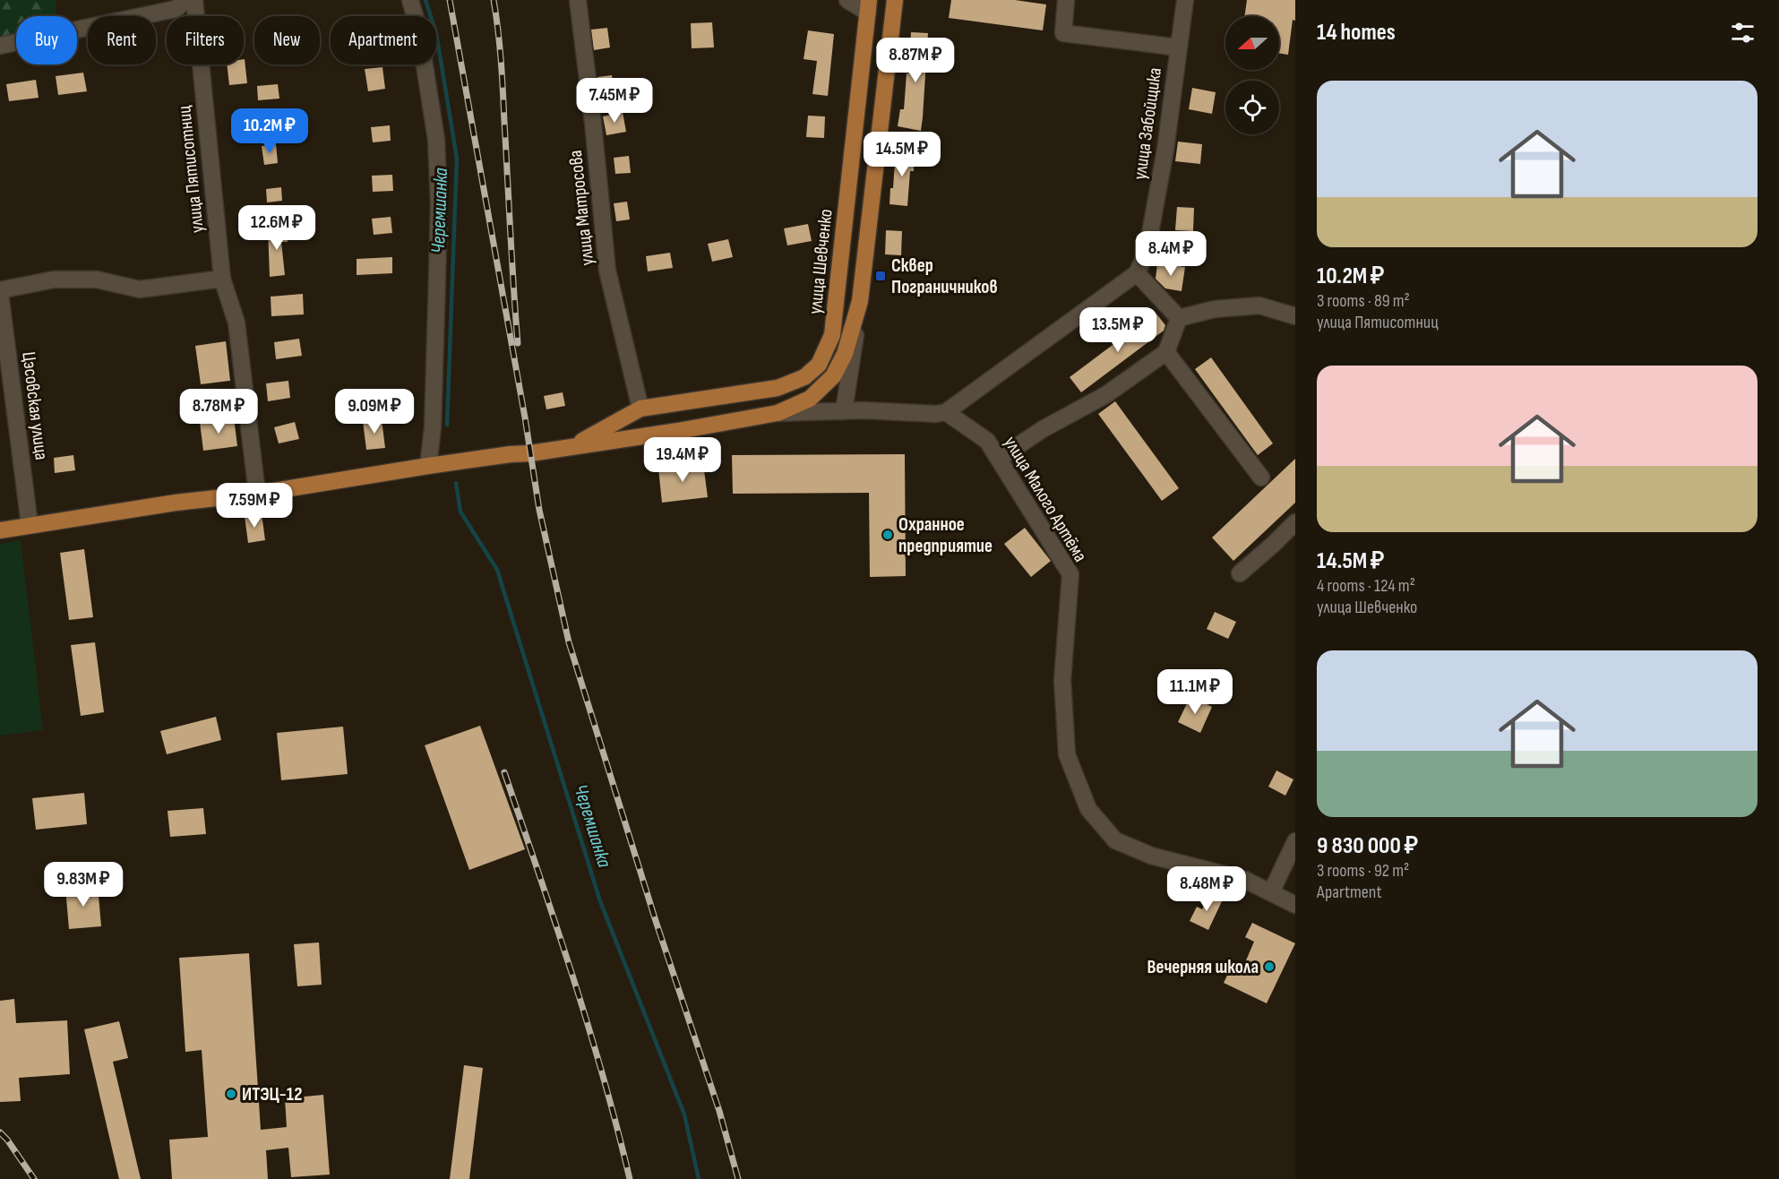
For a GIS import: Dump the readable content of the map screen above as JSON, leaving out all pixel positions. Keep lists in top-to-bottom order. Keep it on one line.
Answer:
{"streets":{"main road":["улица Шевченко"],"street":["улица Забойщика","улица Пятисотниц","улица Матросова","Цэсовская улица","улица Малого Артёма"]},"crossings":[["улица Матросова","улица Шевченко"]],"water":["Черемшанка"],"places":{"transit":["Сквер Пограничников"],"other":["Охранное предприятие","Вечерняя школа","ИТЭЦ-12"]},"north":"left","page":{"heading":"14 homes","chip":["Buy","Rent","Filters","New","Apartment"],"price":["8.87M ₽","7.45M ₽","10.2M ₽","14.5M ₽","12.6M ₽","8.4M ₽","13.5M ₽","8.78M ₽","9.09M ₽","19.4M ₽","7.59M ₽","11.1M ₽","9.83M ₽","8.48M ₽"],"list":[{"name":"10.2M ₽","note":"3 rooms · 89 m² · улица Пятисотниц"},{"name":"14.5M ₽","note":"4 rooms · 124 m² · улица Шевченко"},{"name":"9 830 000 ₽","note":"3 rooms · 92 m² · Apartment"}]}}
